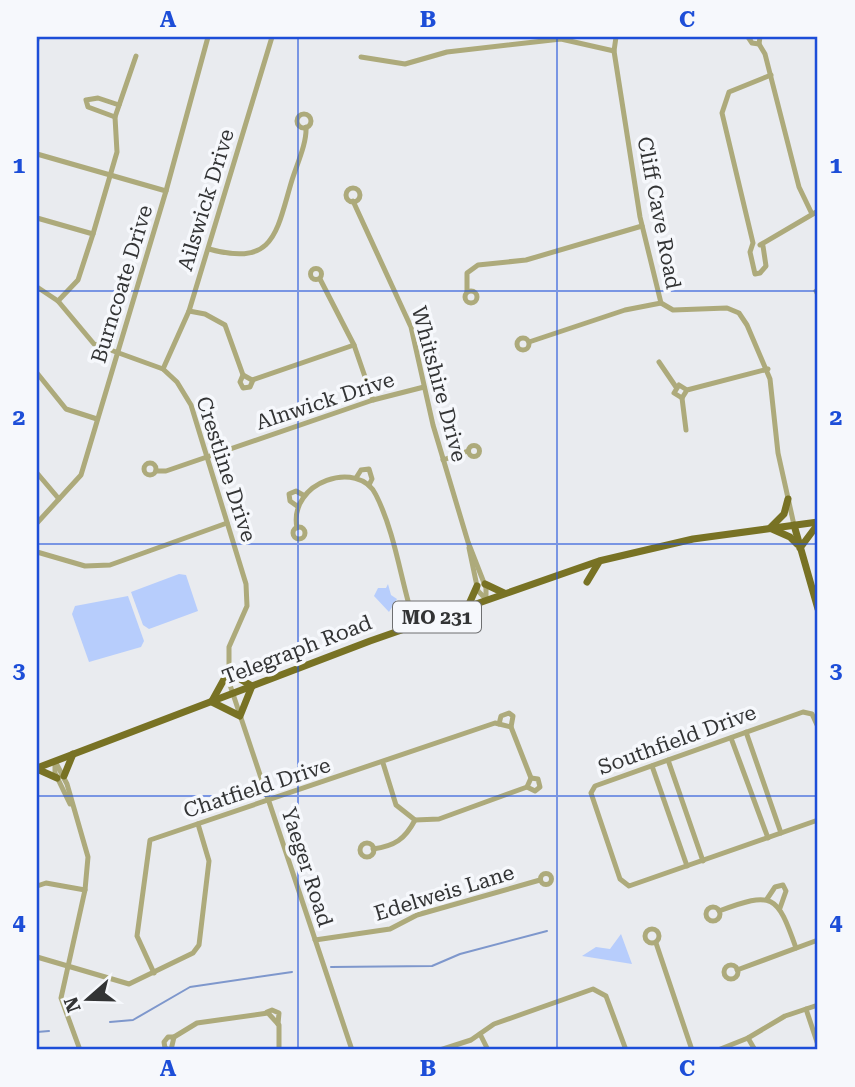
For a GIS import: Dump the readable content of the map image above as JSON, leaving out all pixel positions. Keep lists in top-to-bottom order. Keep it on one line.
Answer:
{"streets":{"main road":["MO 231","Telegraph Road"],"street":["Ailswick Drive","Cliff Cave Road","Burncoate Drive","Whitshire Drive","Alnwick Drive","Crestline Drive","Southfield Drive","Chatfield Drive","Yaeger Road","Edelweis Lane"]},"crossings":[["Ailswick Drive","Crestline Drive"],["Cliff Cave Road","Telegraph Road"],["Whitshire Drive","Alnwick Drive"],["Whitshire Drive","Telegraph Road"],["Alnwick Drive","Crestline Drive"],["Crestline Drive","Telegraph Road"],["Crestline Drive","Yaeger Road"],["Telegraph Road","Yaeger Road"],["Chatfield Drive","Yaeger Road"],["Yaeger Road","Edelweis Lane"]],"north":"left","grid":{"columns":["A","B","C"],"rows":["1","2","3","4"]}}
